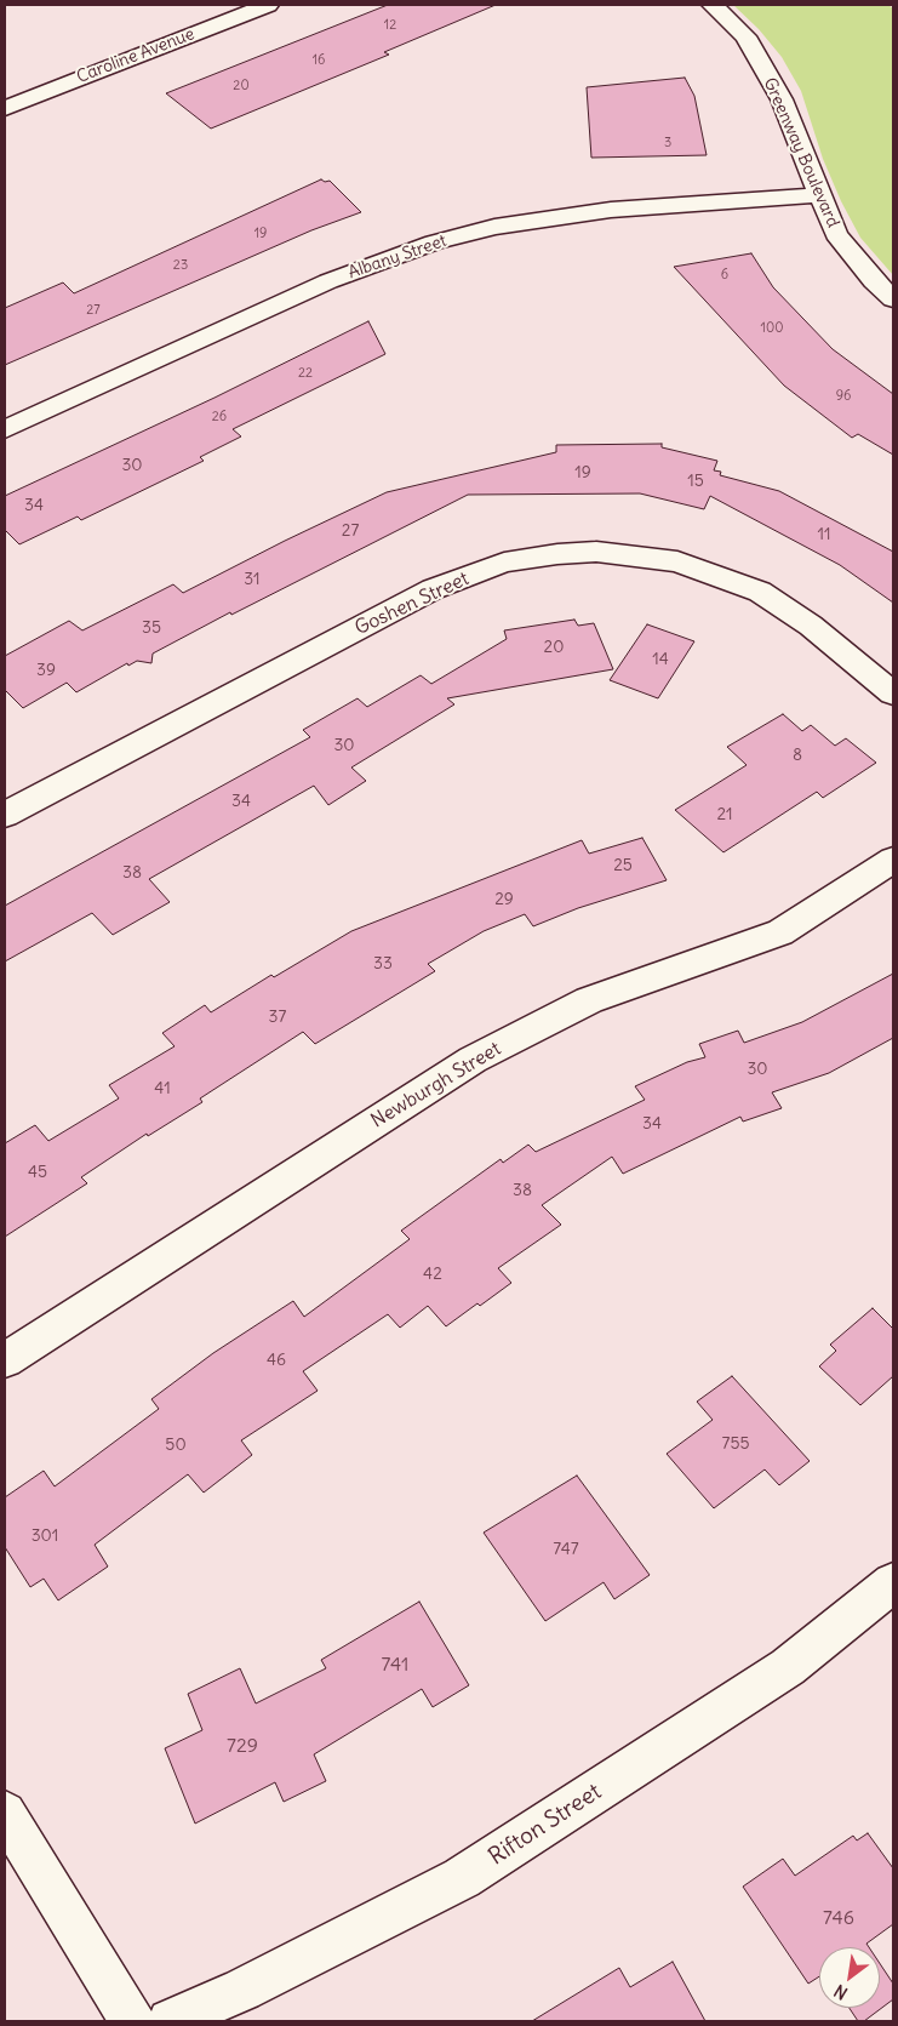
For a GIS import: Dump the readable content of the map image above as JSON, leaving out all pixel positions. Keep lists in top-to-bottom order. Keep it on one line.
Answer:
{"streets":{"street":["Caroline Avenue","Greenway Boulevard","Albany Street","Goshen Street","Newburgh Street","Rifton Street"]},"crossings":[["Greenway Boulevard","Albany Street"]],"house_numbers":["12","16","20","3","19","23","6","27","100","22","96","26","30","19","15","34","27","11","31","35","20","14","39","30","8","34","21","25","38","29","33","37","30","41","34","45","38","42","46","755","50","301","747","741","729","746"],"north":"bottom left"}
